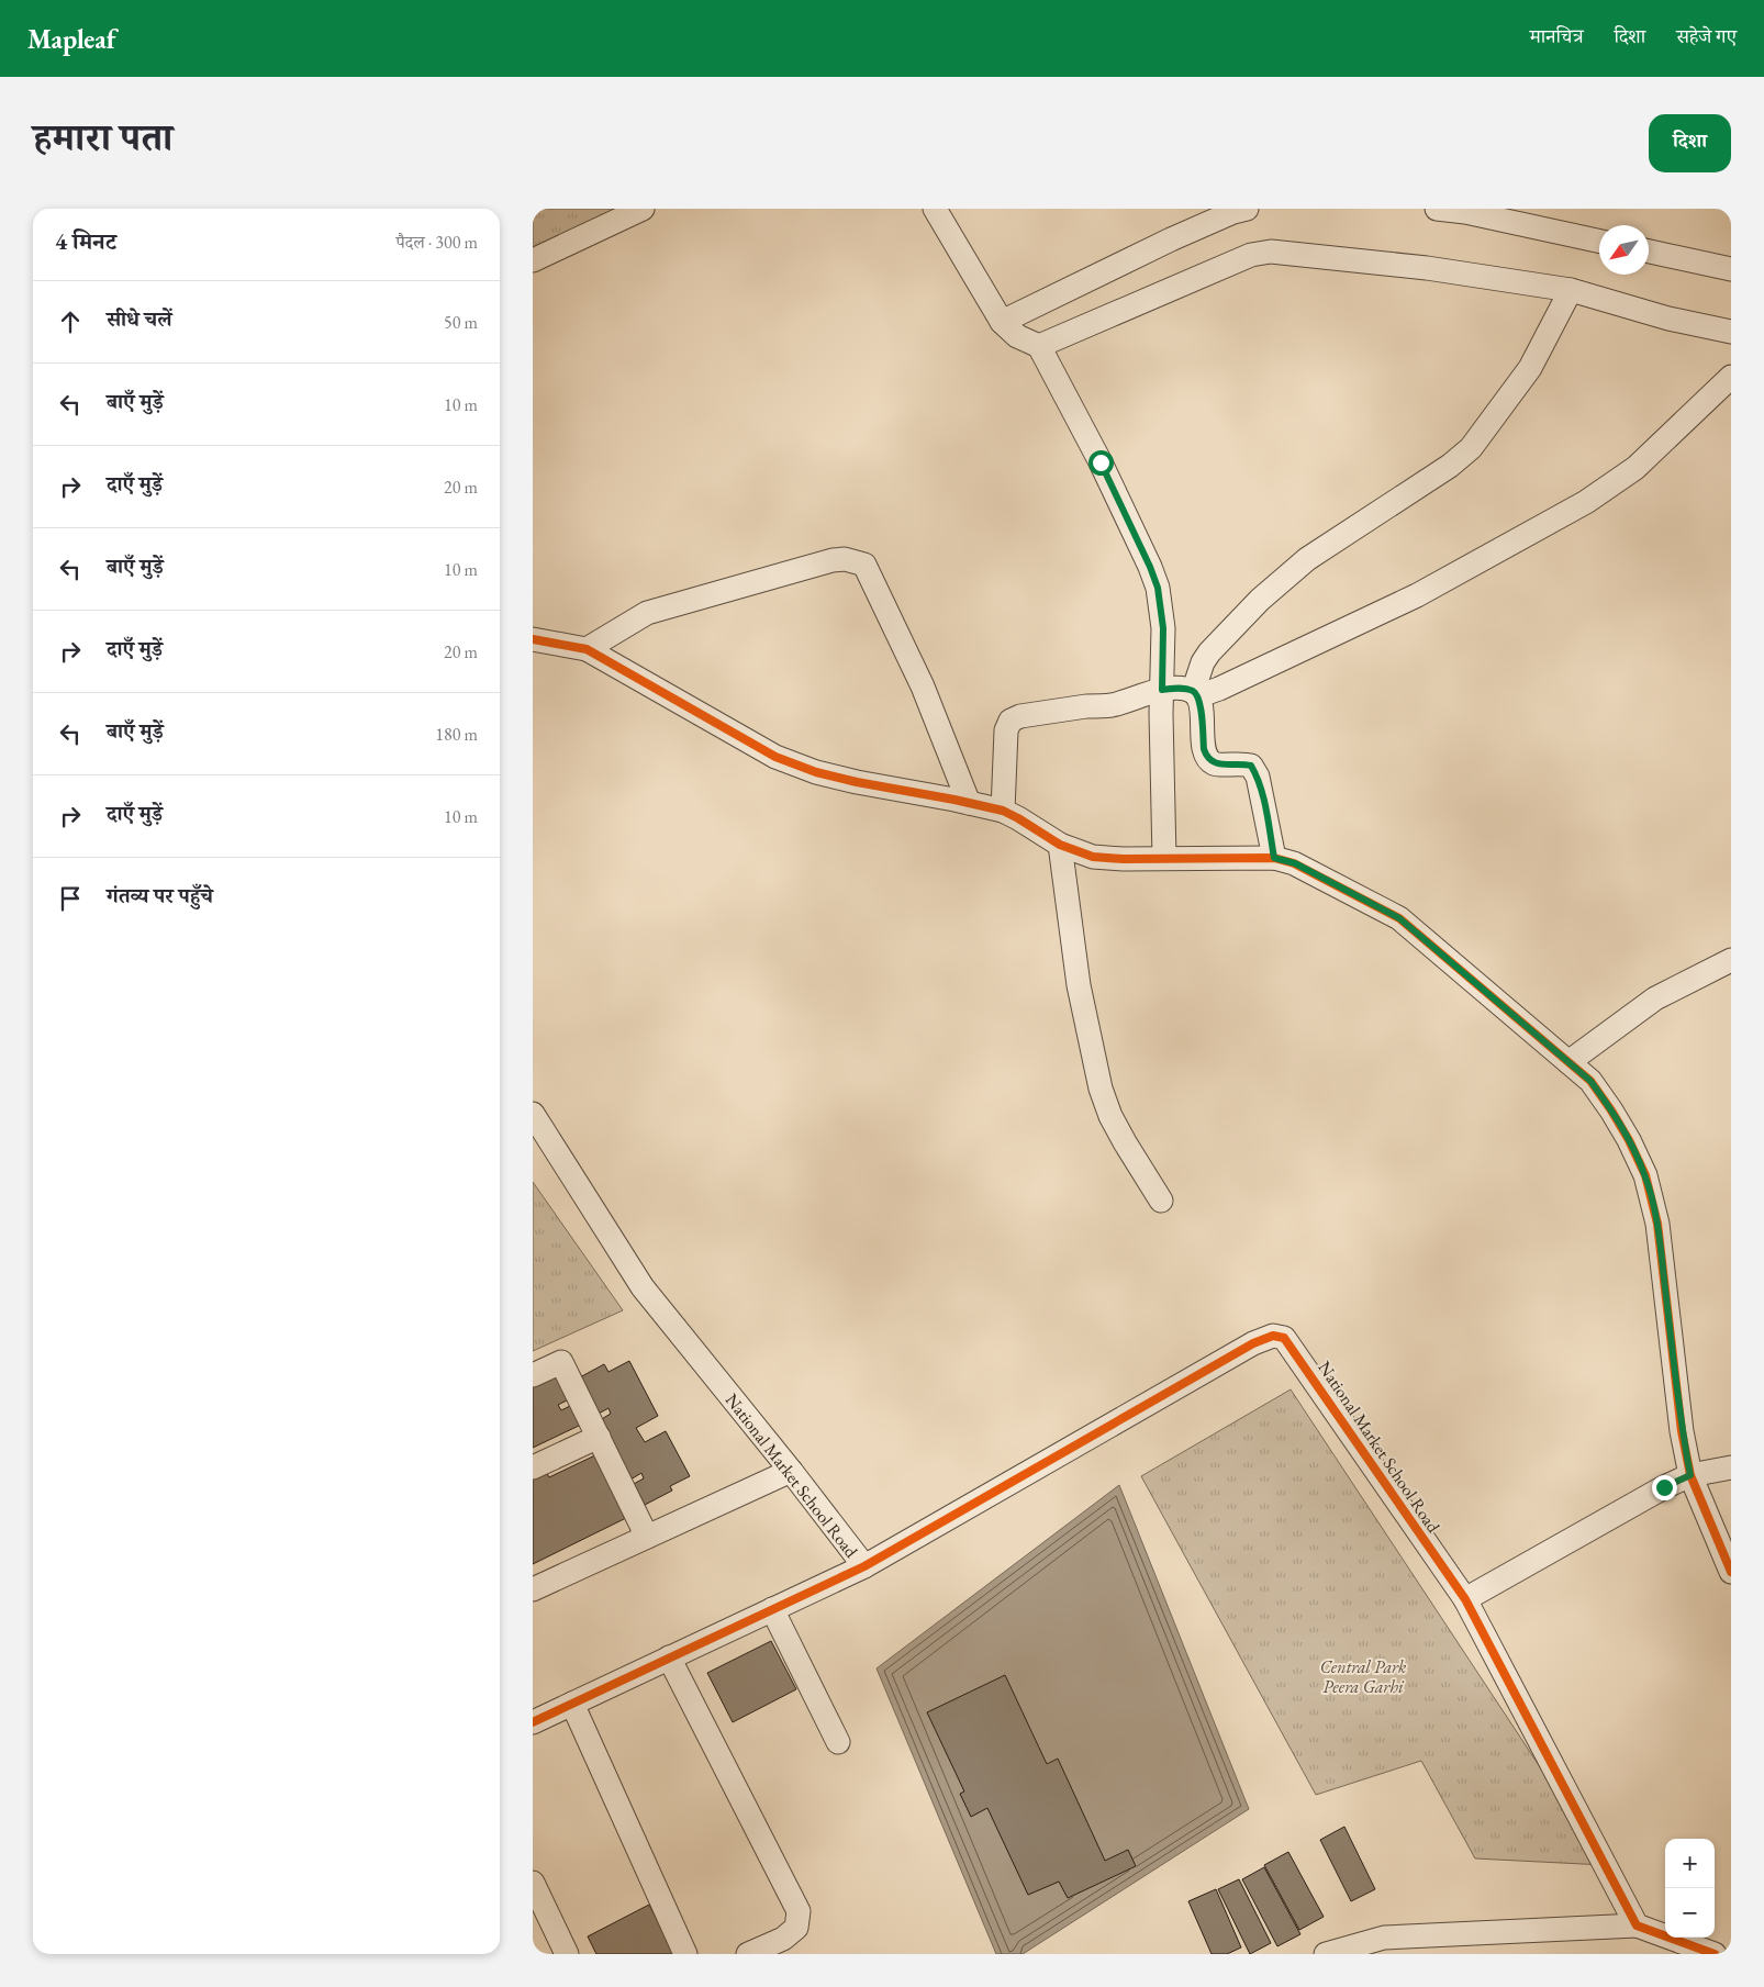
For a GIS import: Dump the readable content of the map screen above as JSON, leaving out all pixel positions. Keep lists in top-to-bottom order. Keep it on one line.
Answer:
{"streets":{"street":["National Market School Road"]},"parks":["Central Park Peera Garhi"],"north":"bottom left","page":{"header":"Mapleaf","nav":["मानचित्र","दिशा","सहेजे गए"],"title":"हमारा पता","buttons":"दिशा","heading":["4 मिनट","पैदल · 300 m"],"list":[["सीधे चलें","50 m"],["बाएँ मुड़ें","10 m"],["दाएँ मुड़ें","20 m"],["बाएँ मुड़ें","10 m"],["दाएँ मुड़ें","20 m"],["बाएँ मुड़ें","180 m"],["दाएँ मुड़ें","10 m"],"गंतव्य पर पहुँचे"],"map_buttons":["+","−"]}}
